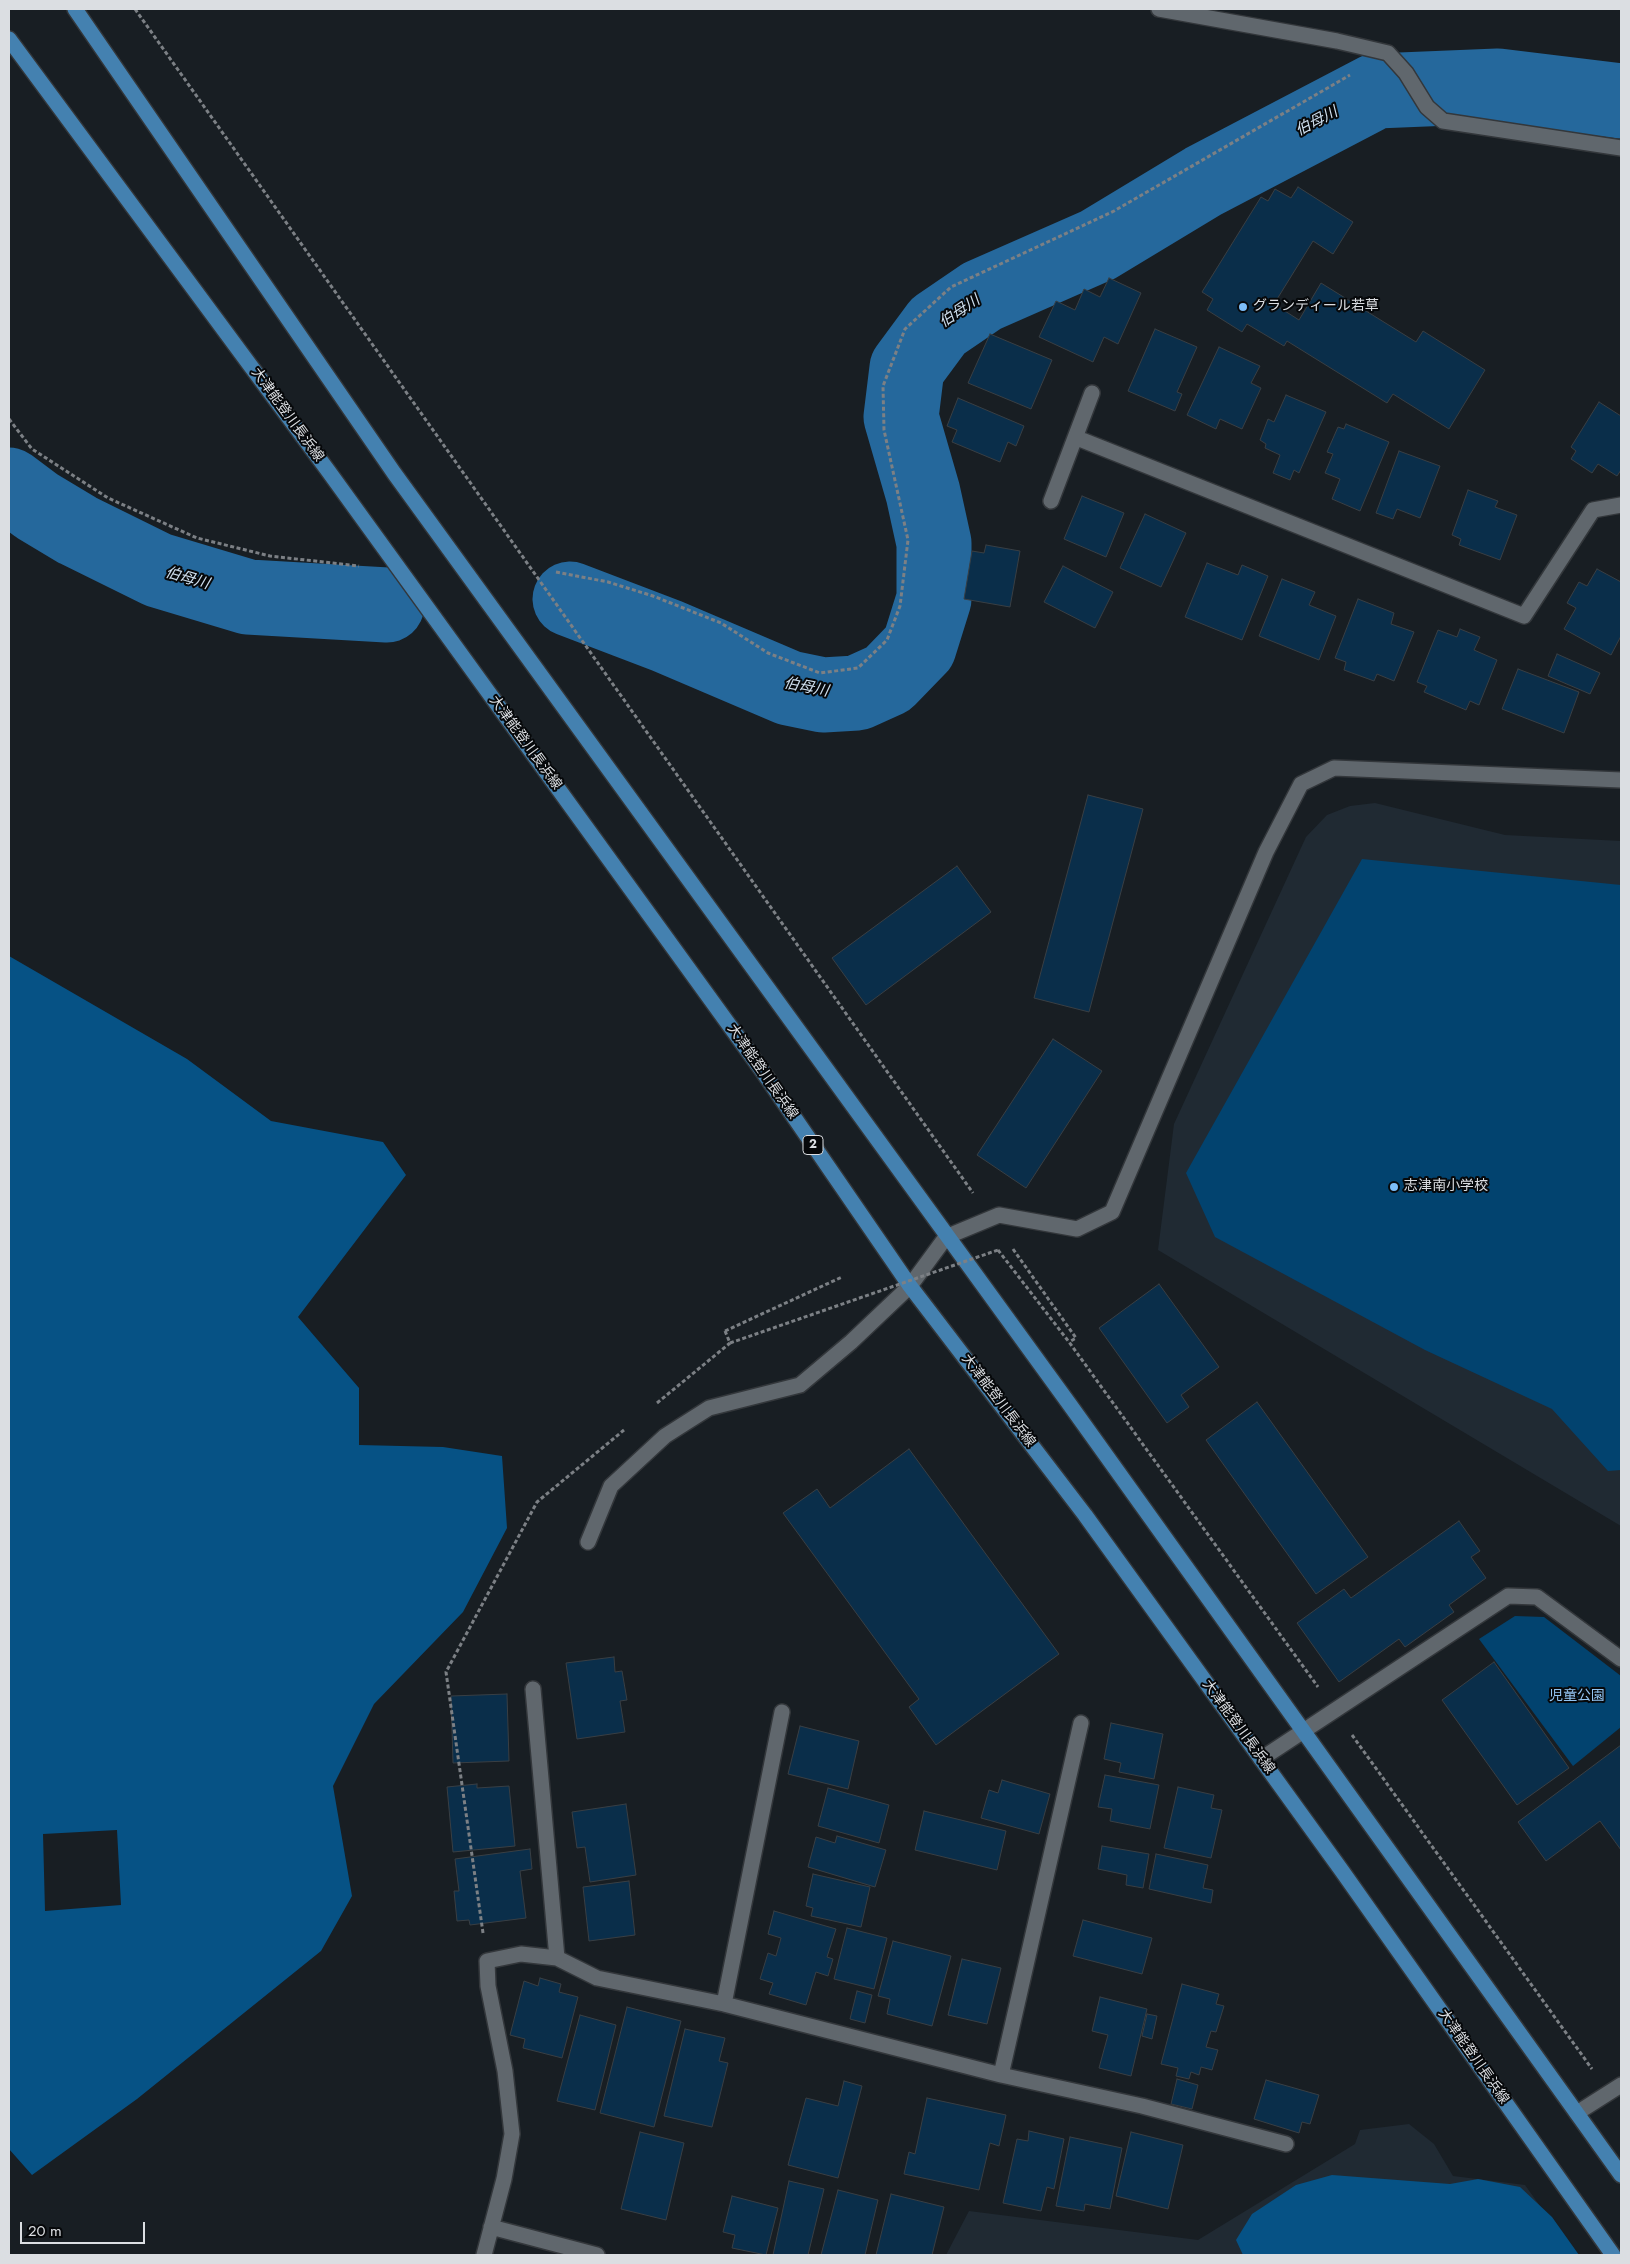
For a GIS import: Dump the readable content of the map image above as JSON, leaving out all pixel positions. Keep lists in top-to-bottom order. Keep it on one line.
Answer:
{"streets":{"main road":["大津能登川長浜線","2"]},"water":["伯母川"],"parks":["児童公園"],"places":["グランディール若草","志津南小学校"],"scale_bar":"20 m"}
